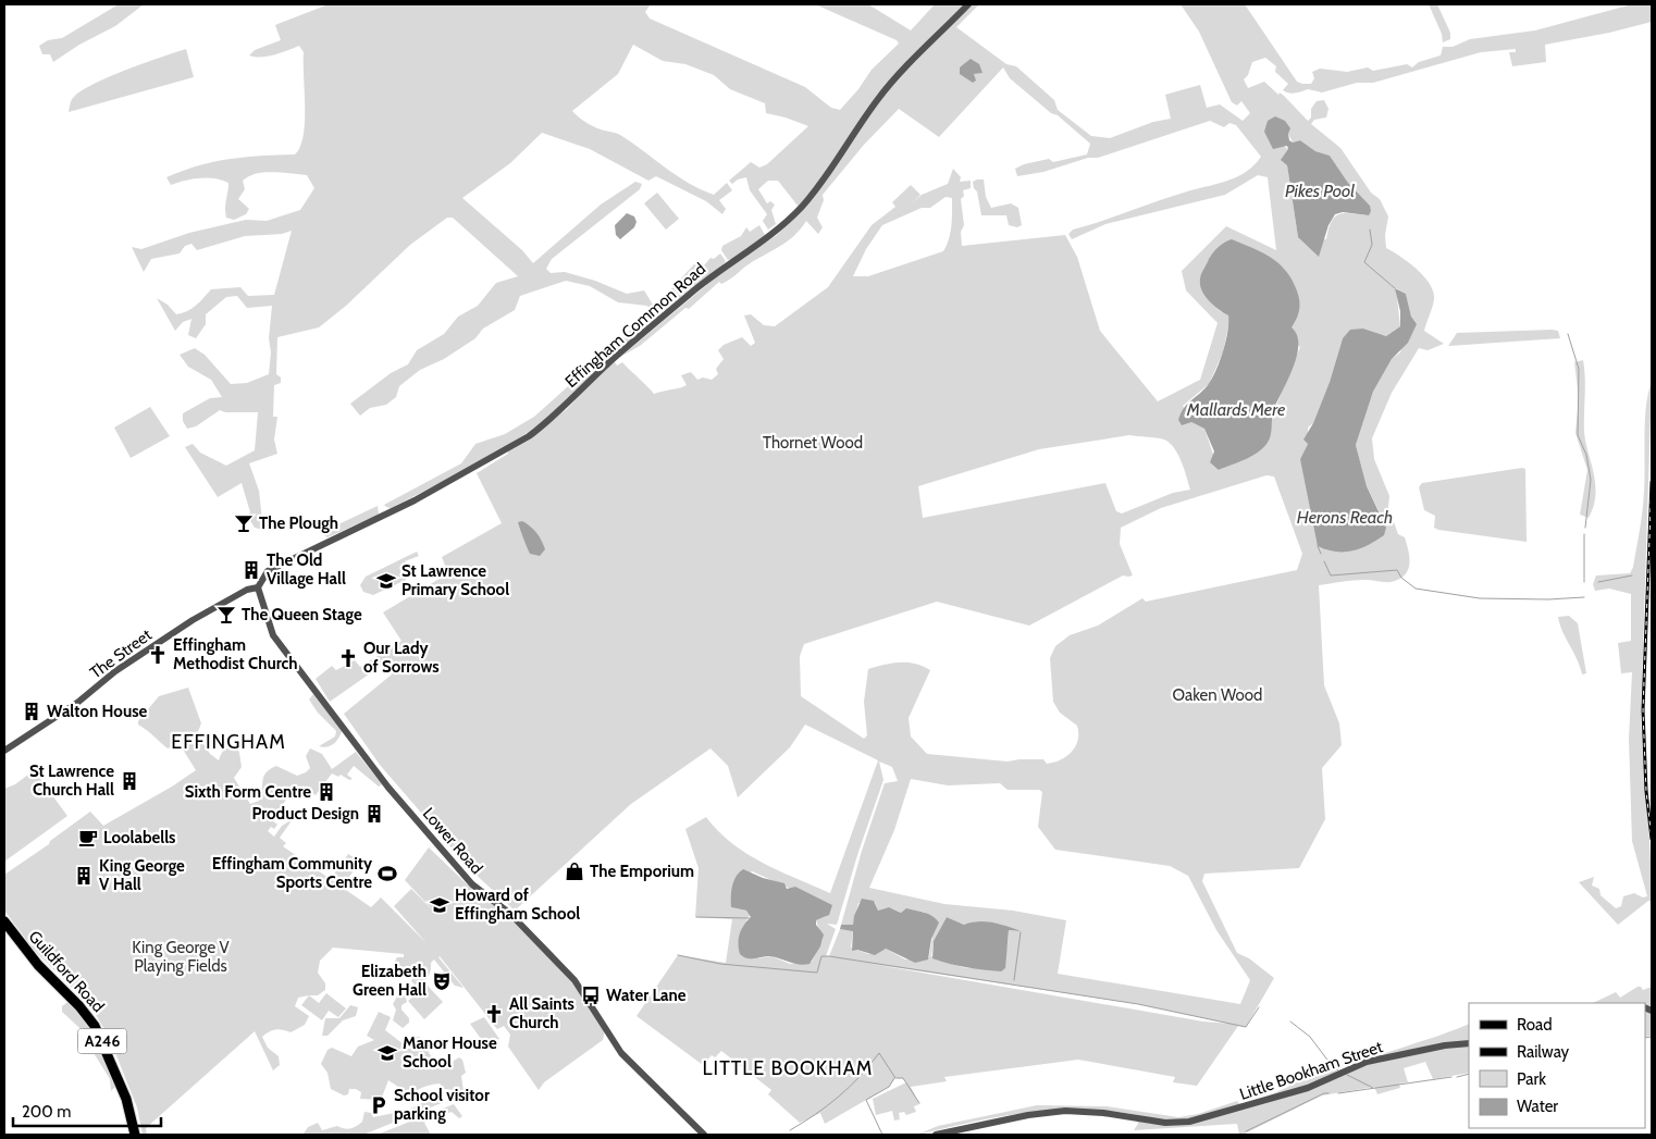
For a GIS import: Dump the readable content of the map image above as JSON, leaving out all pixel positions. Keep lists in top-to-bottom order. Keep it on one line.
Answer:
{"streets":{"main road":["Guildford Road","A246"],"street":["Effingham Common Road","The Street","Lower Road","Little Bookham Street"]},"crossings":[["Effingham Common Road","The Street"],["Effingham Common Road","Lower Road"],["The Street","Lower Road"]],"districts":["EFFINGHAM","LITTLE BOOKHAM"],"water":["Pikes Pool","Mallards Mere","Herons Reach"],"parks":["Thornet Wood","Oaken Wood","King George V Playing Fields"],"places":{"bar":["The Plough","The Queen Stage"],"building":["The Old Village Hall","Walton House","St Lawrence Church Hall","Sixth Form Centre","Product Design","King George V Hall"],"school or university":["St Lawrence Primary School","Howard of Effingham School","Manor House School"],"church":["Effingham Methodist Church","Our Lady of Sorrows","All Saints Church"],"cafe":["Loolabells"],"shop":["The Emporium"],"sports":["Effingham Community Sports Centre"],"theatre":["Elizabeth Green Hall"],"bus stop":["Water Lane"],"parking":["School visitor parking"]},"legend":["Road","Railway","Park","Water"],"scale_bar":"200 m"}
